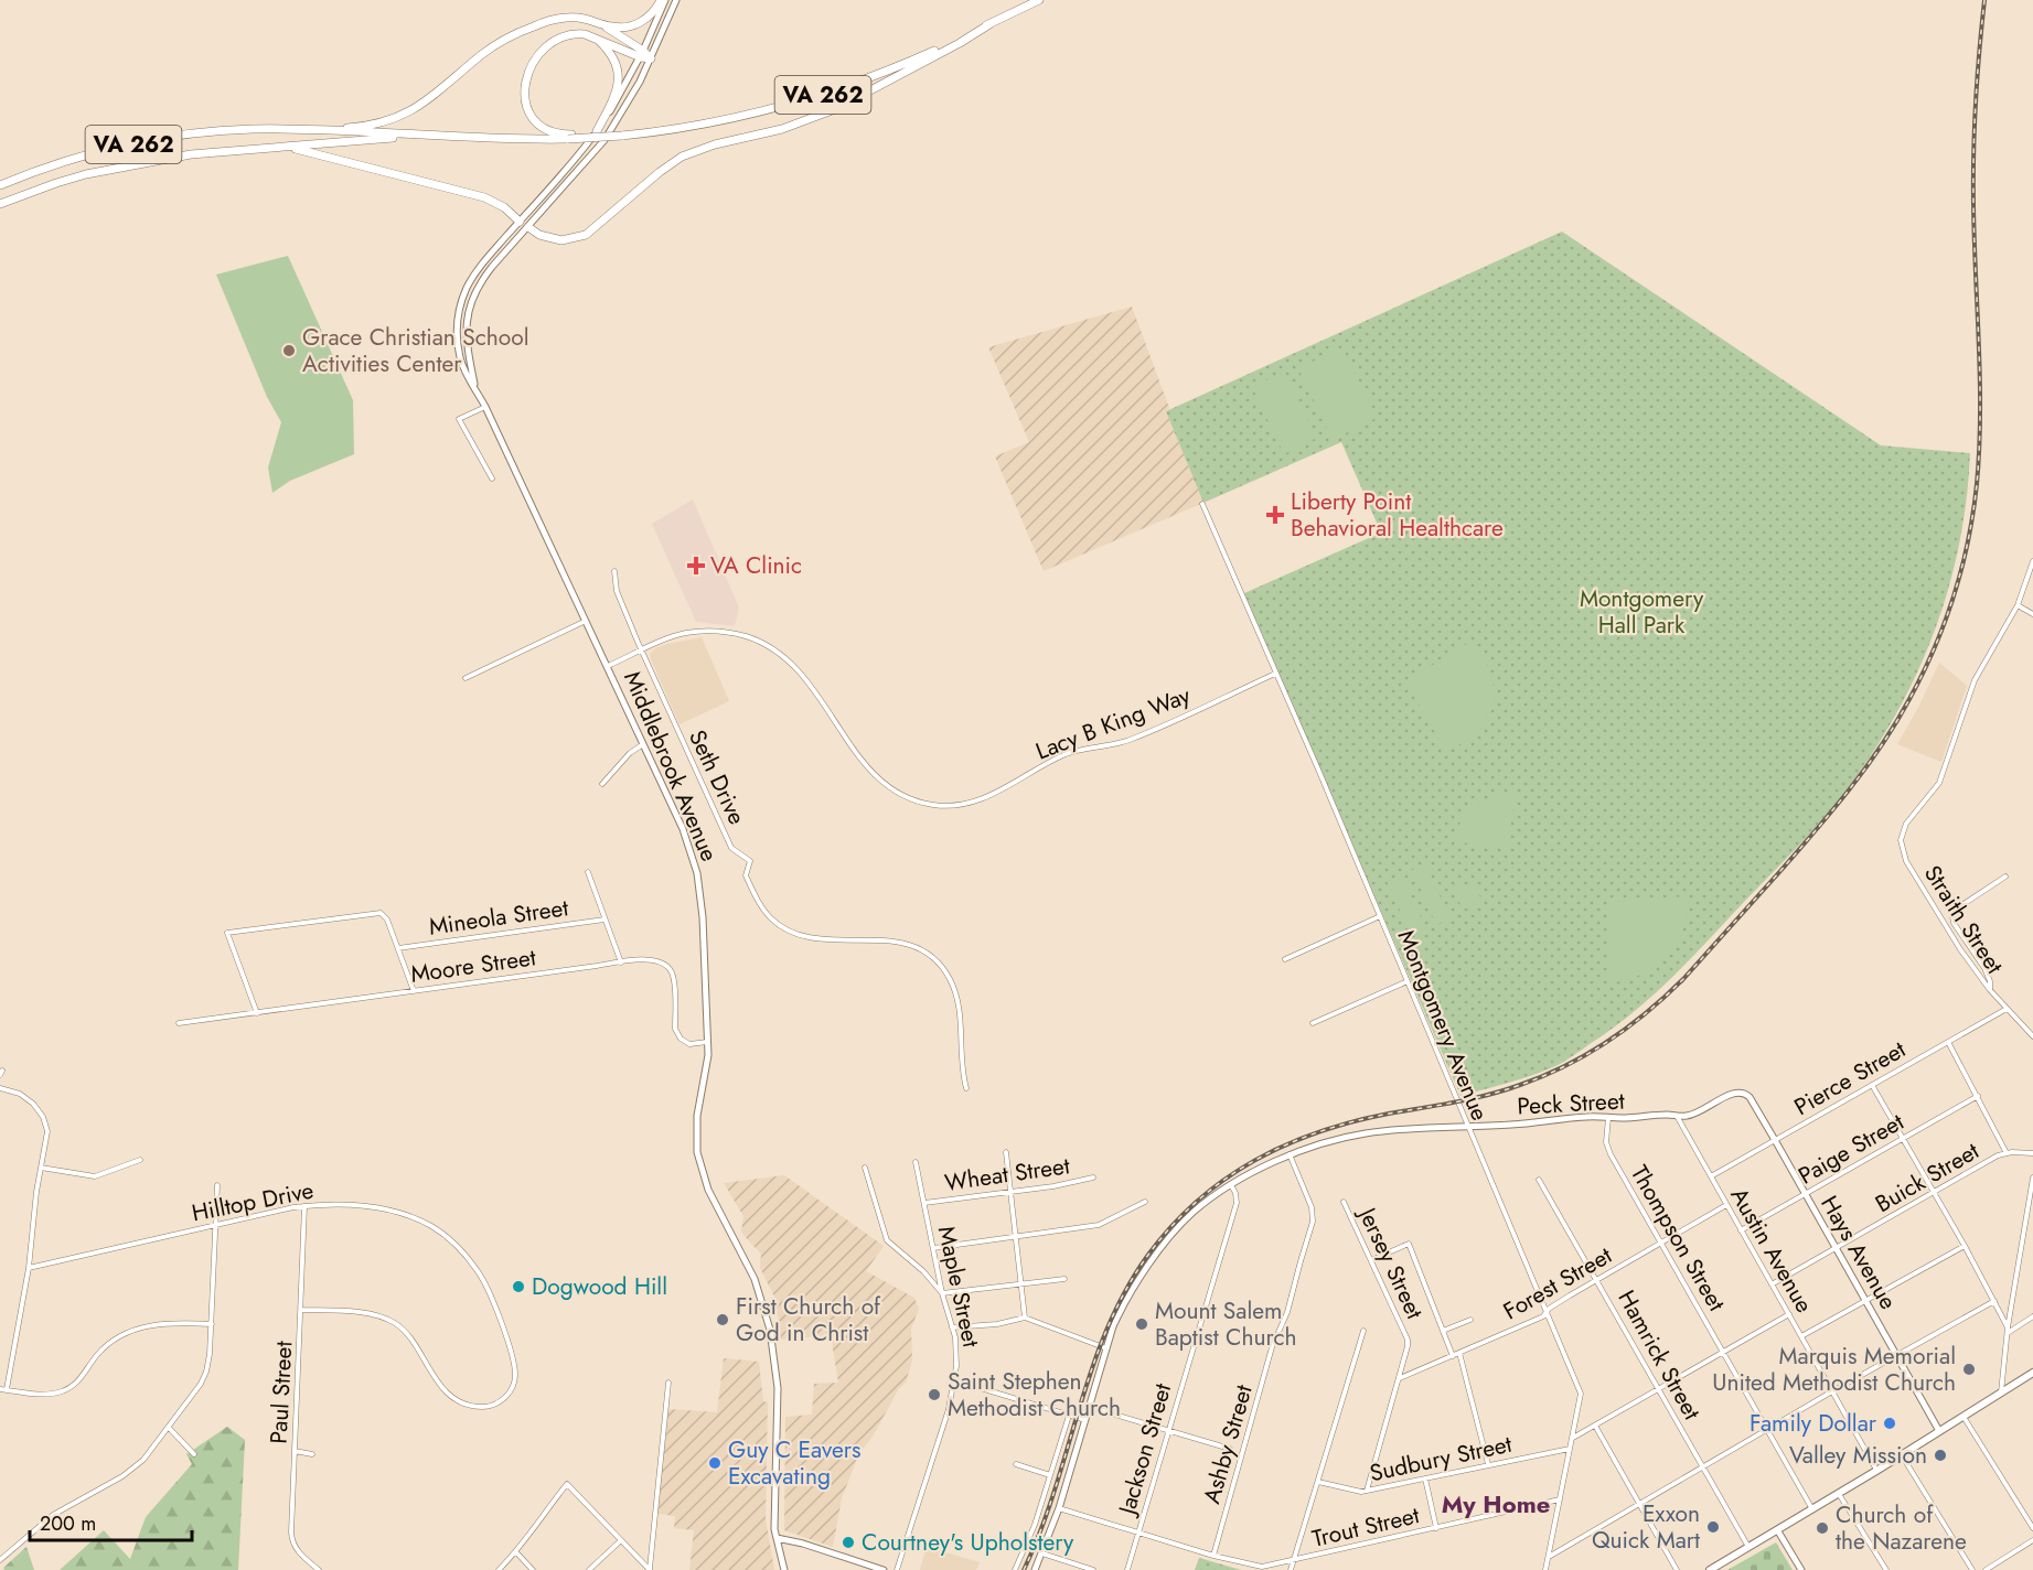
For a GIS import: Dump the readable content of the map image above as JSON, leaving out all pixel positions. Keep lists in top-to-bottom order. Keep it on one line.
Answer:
{"streets":{"highway":["VA 262"],"main road":["Middlebrook Avenue","Peck Street","Hays Avenue"],"street":["Lacy B King Way","Seth Drive","Mineola Street","Straith Street","Moore Street","Montgomery Avenue","Pierce Street","Paige Street","Wheat Street","Buick Street","Hilltop Drive","Thompson Street","Austin Avenue","Jersey Street","Forest Street","Maple Street","Hamrick Street","Paul Street","Ashby Street","Jackson Street","Sudbury Street","Trout Street"]},"crossings":[["Lacy B King Way","Middlebrook Avenue"],["Lacy B King Way","Seth Drive"],["Lacy B King Way","Montgomery Avenue"],["Middlebrook Avenue","Moore Street"],["Straith Street","Pierce Street"],["Montgomery Avenue","Peck Street"],["Montgomery Avenue","Forest Street"],["Montgomery Avenue","Sudbury Street"],["Montgomery Avenue","Trout Street"],["Pierce Street","Austin Avenue"],["Pierce Street","Hays Avenue"],["Peck Street","Thompson Street"],["Peck Street","Austin Avenue"],["Peck Street","Hays Avenue"],["Peck Street","Ashby Street"],["Peck Street","Jackson Street"],["Peck Street","Trout Street"],["Paige Street","Austin Avenue"],["Paige Street","Hays Avenue"],["Wheat Street","Maple Street"],["Buick Street","Austin Avenue"],["Buick Street","Hays Avenue"],["Hilltop Drive","Paul Street"],["Thompson Street","Forest Street"],["Austin Avenue","Forest Street"],["Jersey Street","Forest Street"],["Jersey Street","Sudbury Street"],["Forest Street","Hamrick Street"],["Ashby Street","Trout Street"],["Jackson Street","Trout Street"]],"districts":["My Home"],"parks":["Montgomery Hall Park"],"places":{"other":["Grace Christian School Activities Center","Dogwood Hill","First Church of God in Christ","Mount Salem Baptist Church","Marquis Memorial United Methodist Church","Saint Stephen Methodist Church","Family Dollar","Valley Mission","Guy C Eavers Excavating","Exxon Quick Mart","Church of the Nazarene","Courtney's Upholstery"],"health":["Liberty Point Behavioral Healthcare","VA Clinic"]},"scale_bar":"200 m"}
